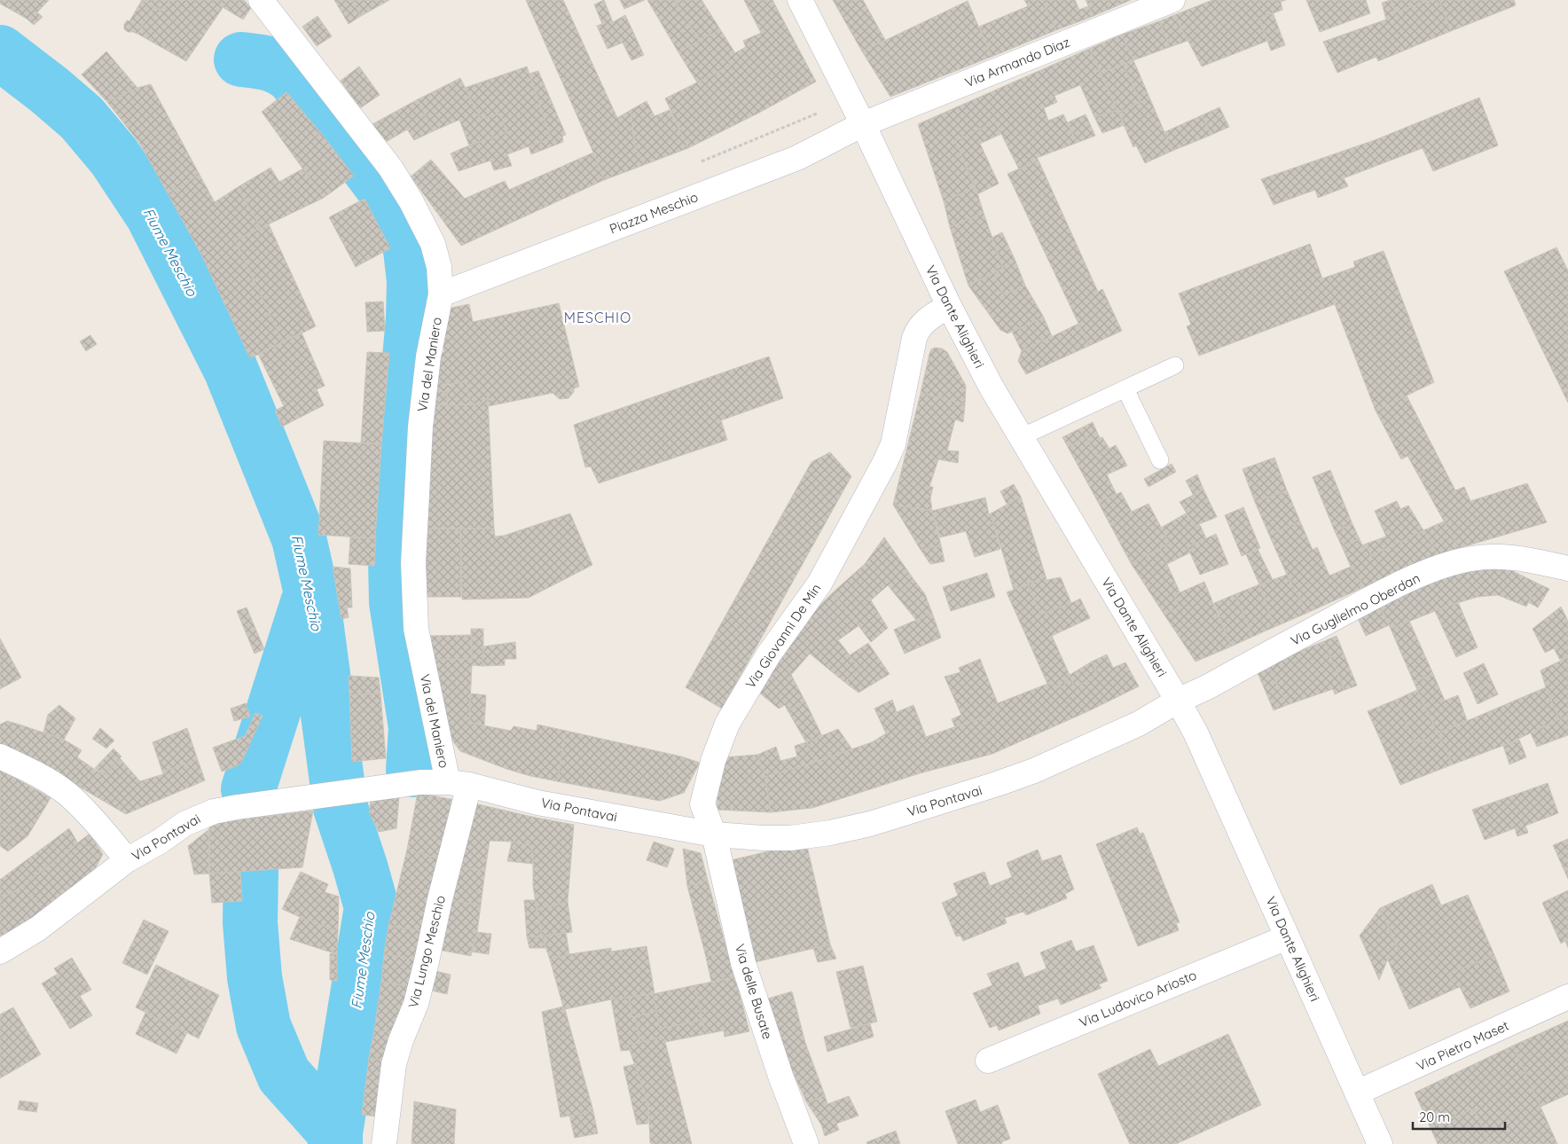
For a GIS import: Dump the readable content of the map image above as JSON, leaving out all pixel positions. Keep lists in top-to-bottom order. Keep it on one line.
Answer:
{"streets":{"street":["Via Armando Diaz","Piazza Meschio","Via Dante Alighieri","Via del Maniero","Via Guglielmo Oberdan","Via Giovanni De Min","Via Pontavai","Via Lungo Meschio","Via delle Busate","Via Ludovico Ariosto","Via Pietro Maset"]},"crossings":[["Via Armando Diaz","Piazza Meschio"],["Via Armando Diaz","Via Dante Alighieri"],["Piazza Meschio","Via Dante Alighieri"],["Piazza Meschio","Via del Maniero"],["Via Dante Alighieri","Via Guglielmo Oberdan"],["Via Dante Alighieri","Via Giovanni De Min"],["Via Dante Alighieri","Via Pontavai"],["Via Dante Alighieri","Via Ludovico Ariosto"],["Via Dante Alighieri","Via Pietro Maset"],["Via del Maniero","Via Pontavai"],["Via del Maniero","Via Lungo Meschio"],["Via Guglielmo Oberdan","Via Pontavai"],["Via Giovanni De Min","Via Pontavai"],["Via Giovanni De Min","Via delle Busate"],["Via Pontavai","Via Lungo Meschio"],["Via Pontavai","Via delle Busate"]],"districts":["MESCHIO"],"water":["Fiume Meschio"],"scale_bar":"20 m"}
